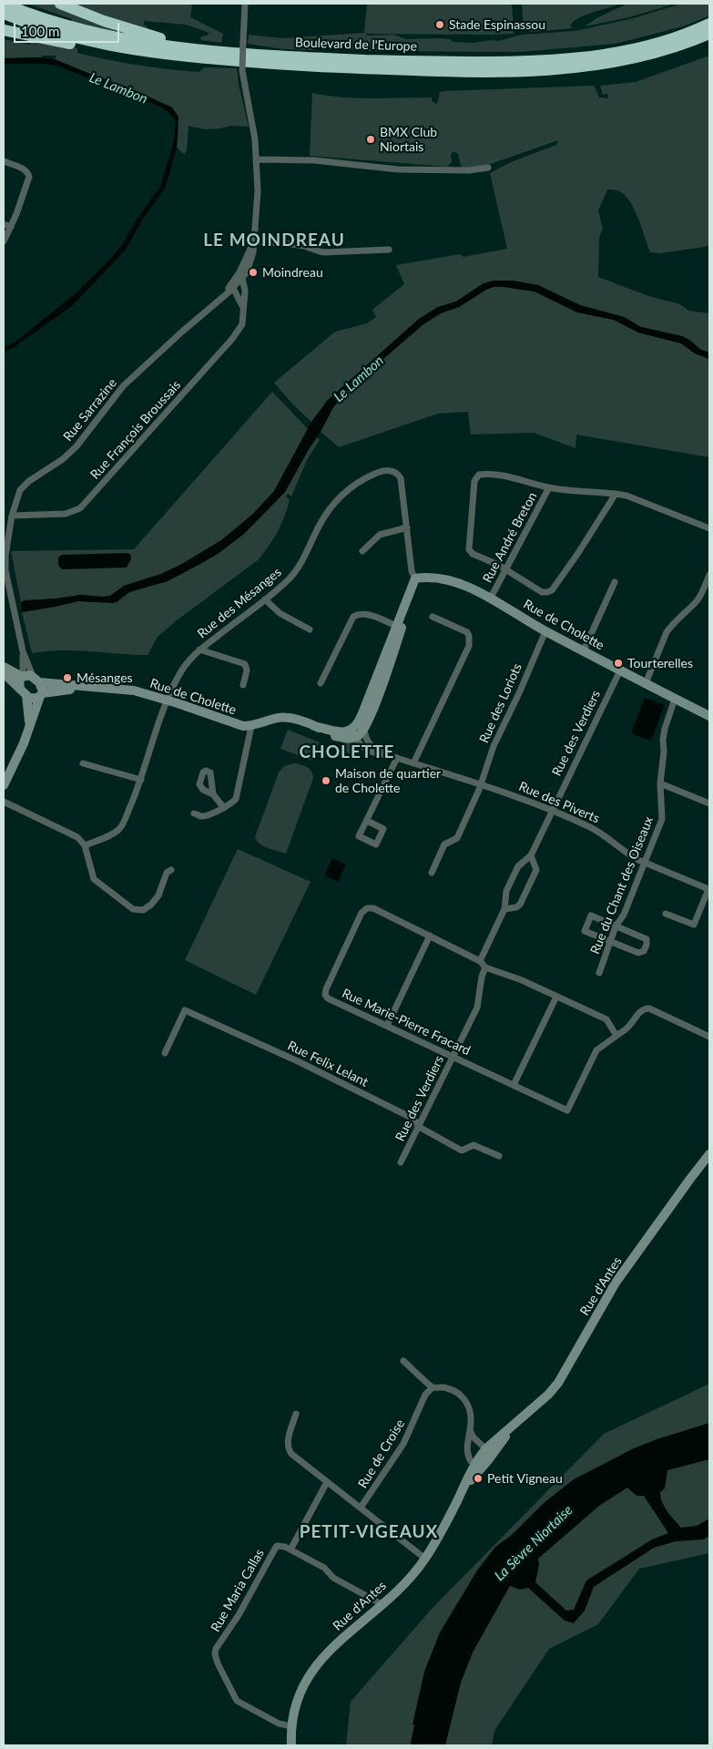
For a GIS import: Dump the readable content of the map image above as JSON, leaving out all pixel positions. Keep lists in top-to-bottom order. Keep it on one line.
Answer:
{"streets":{"highway":["Boulevard de l'Europe"],"street":["Rue Sarrazine","Rue François Broussais","Rue André Breton","Rue des Mésanges","Rue de Cholette","Rue des Loriots","Rue des Verdiers","Rue des Piverts","Rue du Chant des Oiseaux","Rue Marie-Pierre Fracard","Rue Felix Lelant","Rue d'Antes","Rue de Croise","Rue Maria Callas"]},"crossings":[["Rue Sarrazine","Rue François Broussais"],["Rue Sarrazine","Rue de Cholette"],["Rue André Breton","Rue de Cholette"],["Rue des Mésanges","Rue de Cholette"],["Rue de Cholette","Rue des Loriots"],["Rue de Cholette","Rue des Verdiers"],["Rue de Cholette","Rue des Piverts"],["Rue de Cholette","Rue du Chant des Oiseaux"],["Rue des Loriots","Rue des Piverts"],["Rue des Verdiers","Rue des Piverts"],["Rue des Verdiers","Rue Marie-Pierre Fracard"],["Rue des Verdiers","Rue Felix Lelant"],["Rue des Piverts","Rue du Chant des Oiseaux"],["Rue d'Antes","Rue Maria Callas"]],"districts":["LE MOINDREAU","CHOLETTE","PETIT-VIGEAUX"],"water":["Le Lambon","La Sèvre Niortaise"],"places":["Stade Espinassou","BMX Club Niortais","Moindreau","Tourterelles","Mésanges","Maison de quartier de Cholette","Petit Vigneau"],"scale_bar":"100 m"}
